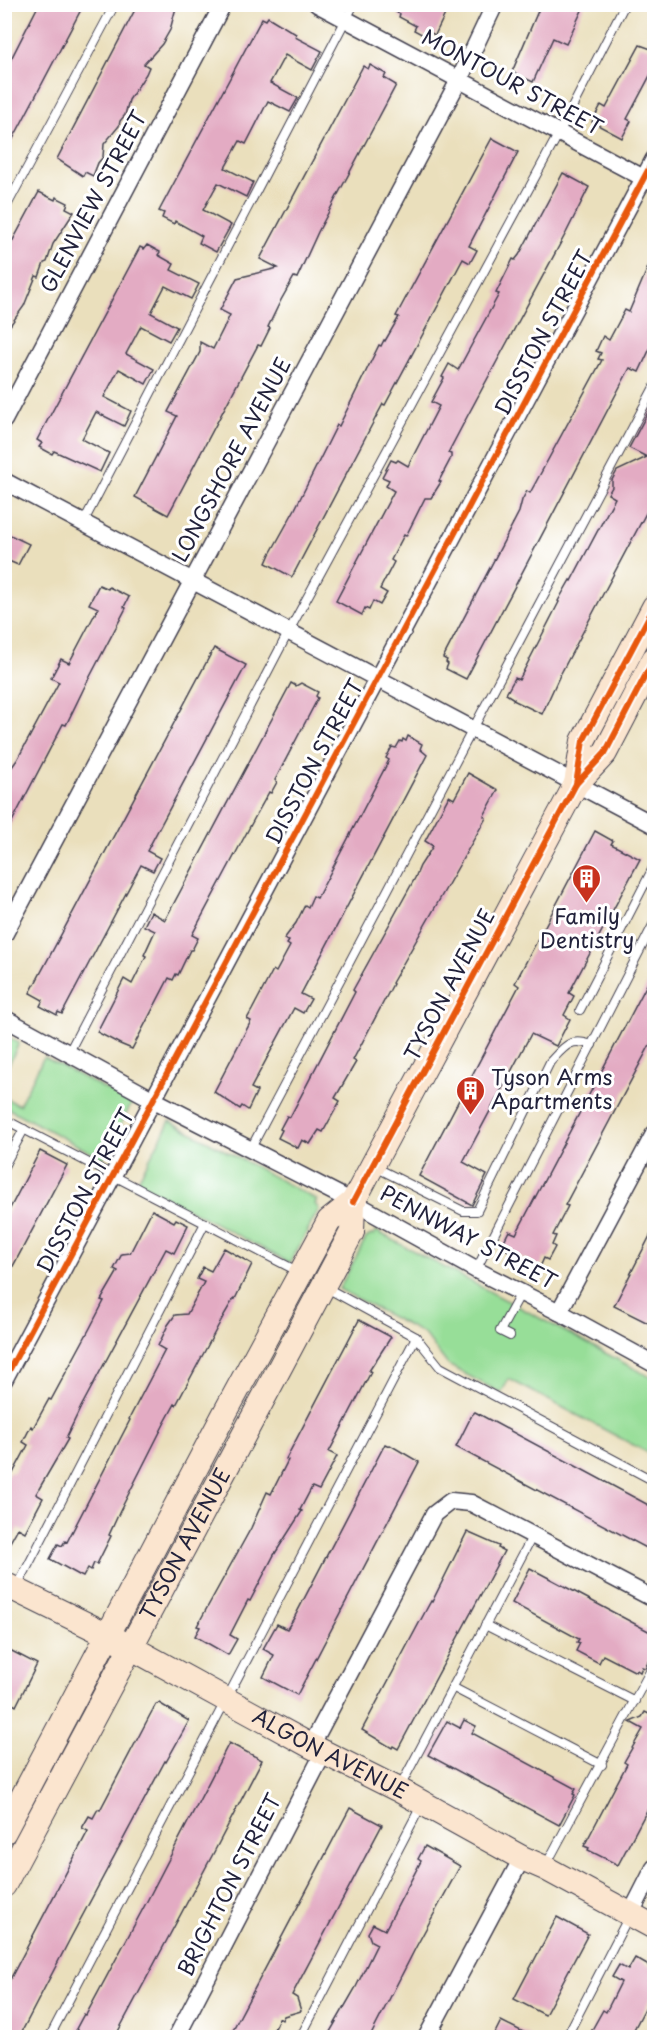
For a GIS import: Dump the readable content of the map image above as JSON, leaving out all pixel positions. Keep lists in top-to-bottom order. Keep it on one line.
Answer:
{"streets":{"street":["MONTOUR STREET","GLENVIEW STREET","DISSTON STREET","LONGSHORE AVENUE","TYSON AVENUE","PENNWAY STREET","ALGON AVENUE","BRIGHTON STREET"]},"crossings":[["MONTOUR STREET","DISSTON STREET"],["MONTOUR STREET","LONGSHORE AVENUE"],["DISSTON STREET","PENNWAY STREET"],["TYSON AVENUE","PENNWAY STREET"],["TYSON AVENUE","ALGON AVENUE"],["ALGON AVENUE","BRIGHTON STREET"]],"places":{"building":["Family Dentistry","Tyson Arms Apartments"]}}
